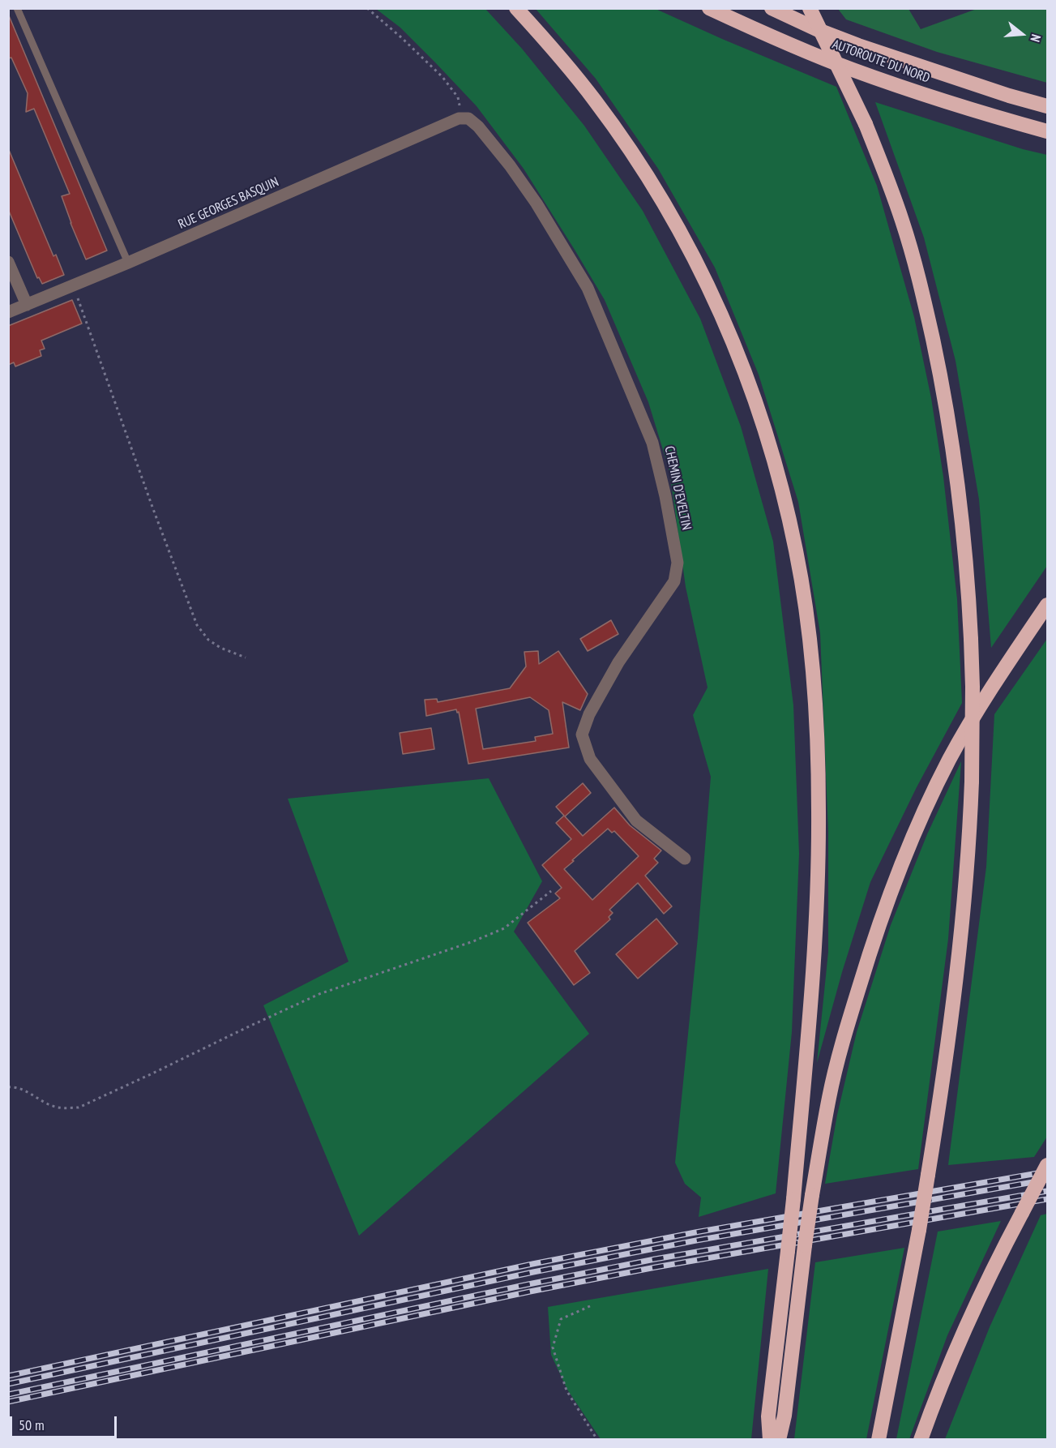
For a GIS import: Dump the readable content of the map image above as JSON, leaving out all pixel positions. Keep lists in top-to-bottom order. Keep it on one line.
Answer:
{"streets":{"highway":["AUTOROUTE DU NORD"],"street":["RUE GEORGES BASQUIN","CHEMIN D'EVELTIN"]},"crossings":[["RUE GEORGES BASQUIN","CHEMIN D'EVELTIN"]],"scale_bar":"50 m","north":"right"}
